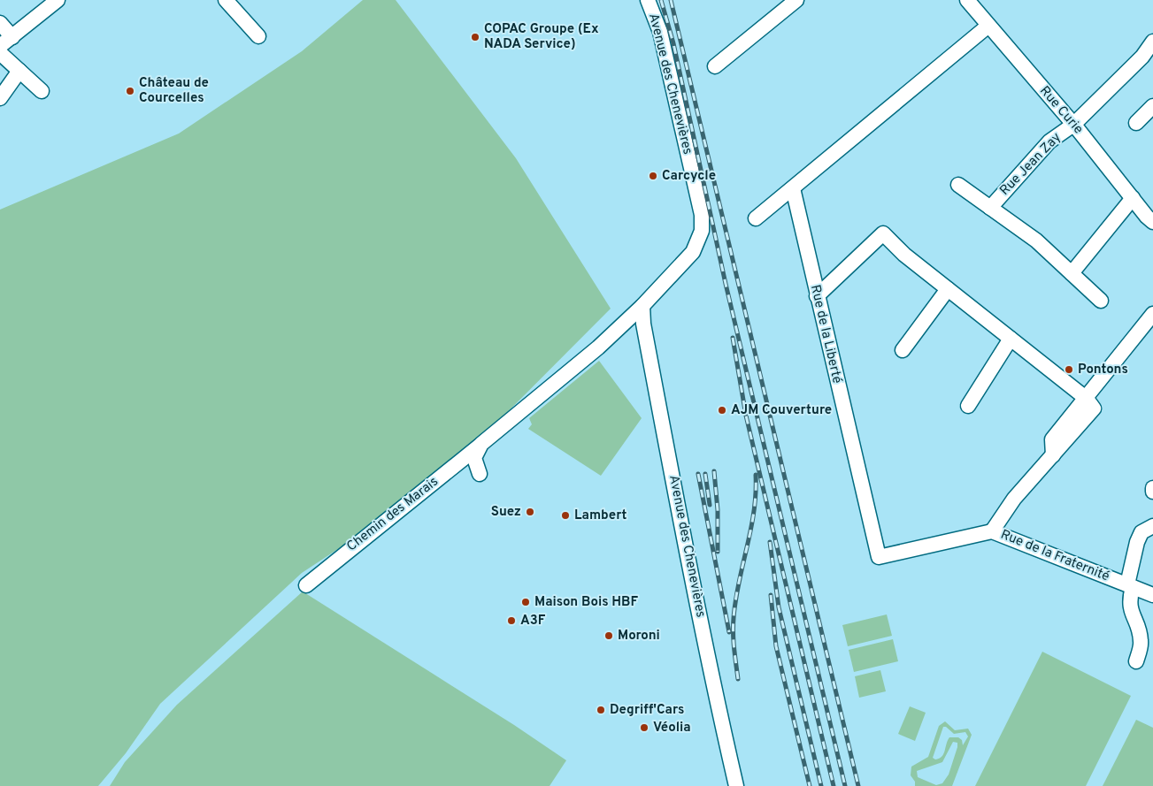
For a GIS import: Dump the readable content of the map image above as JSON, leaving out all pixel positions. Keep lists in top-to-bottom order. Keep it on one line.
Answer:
{"streets":{"street":["Avenue des Chenevières","Rue Curie","Rue Jean Zay","Rue de la Liberté","Chemin des Marais","Rue de la Fraternité"]},"crossings":[["Avenue des Chenevières","Chemin des Marais"],["Rue Curie","Rue Jean Zay"],["Rue de la Liberté","Rue de la Fraternité"]],"places":["COPAC Groupe (Ex NADA Service)","Château de Courcelles","Carcycle","Pontons","AJM Couverture","Suez","Lambert","Maison Bois HBF","A3F","Moroni","Degriff'Cars","Véolia"]}
